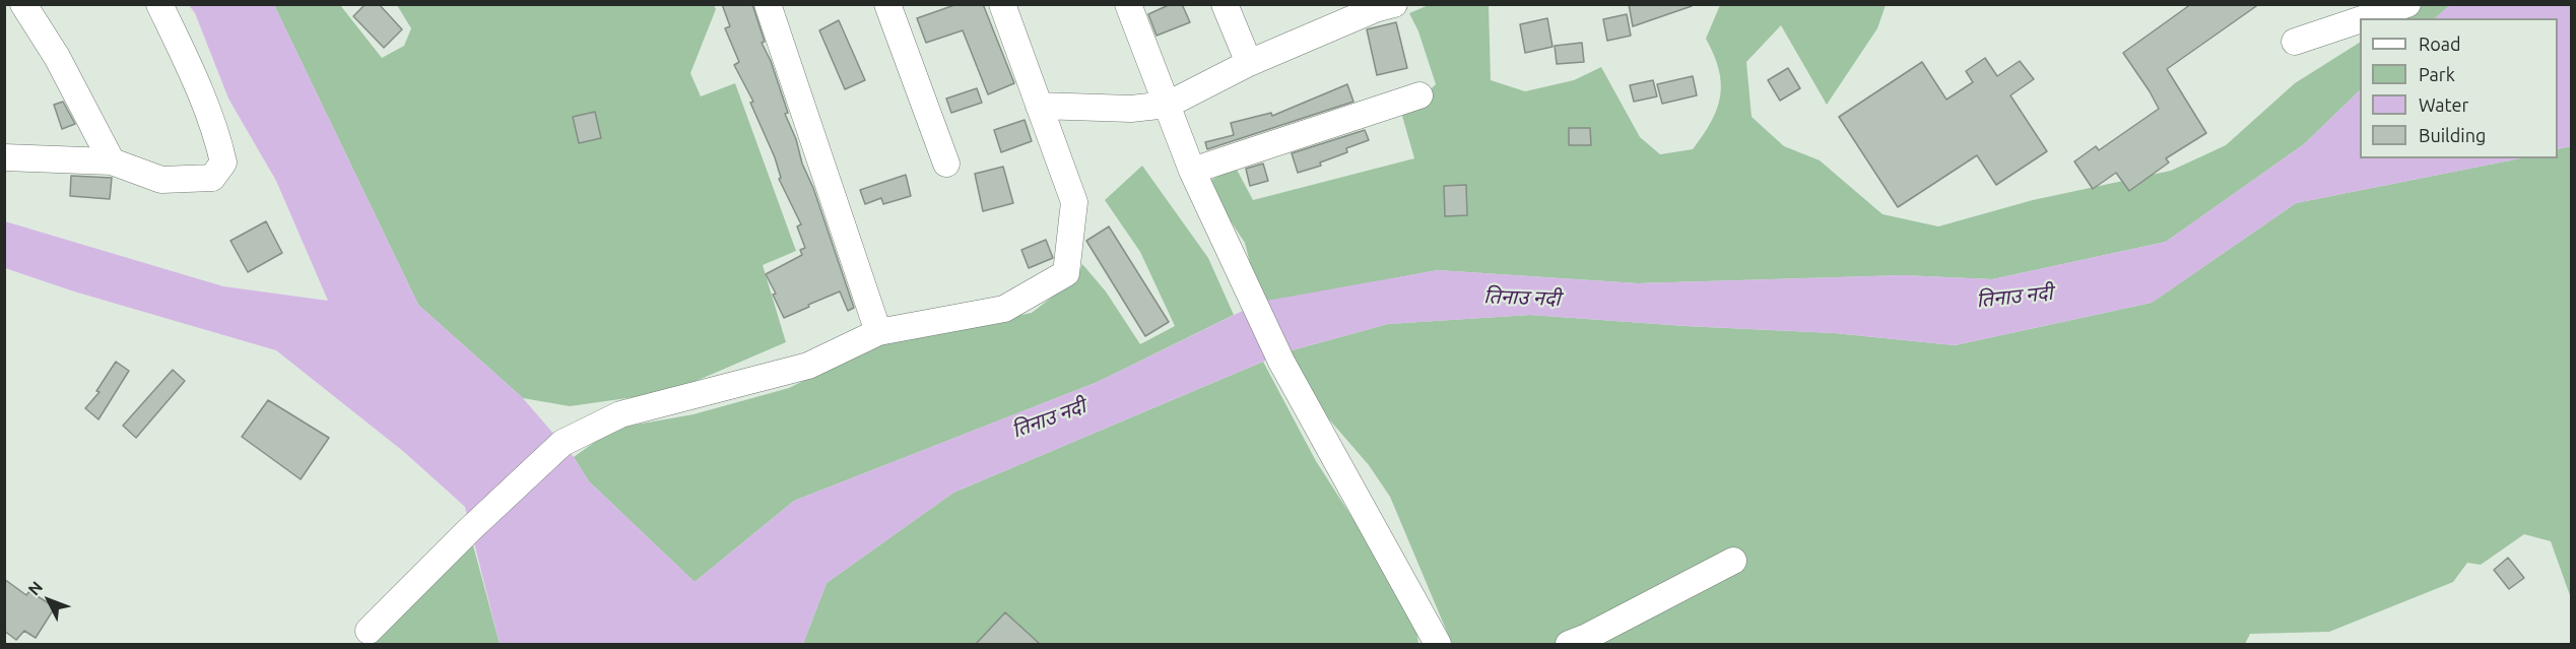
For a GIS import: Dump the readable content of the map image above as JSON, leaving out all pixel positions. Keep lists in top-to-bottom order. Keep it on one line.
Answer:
{"water":["तिनाउ नदी"],"legend":["Road","Park","Water","Building"],"north":"top left"}
